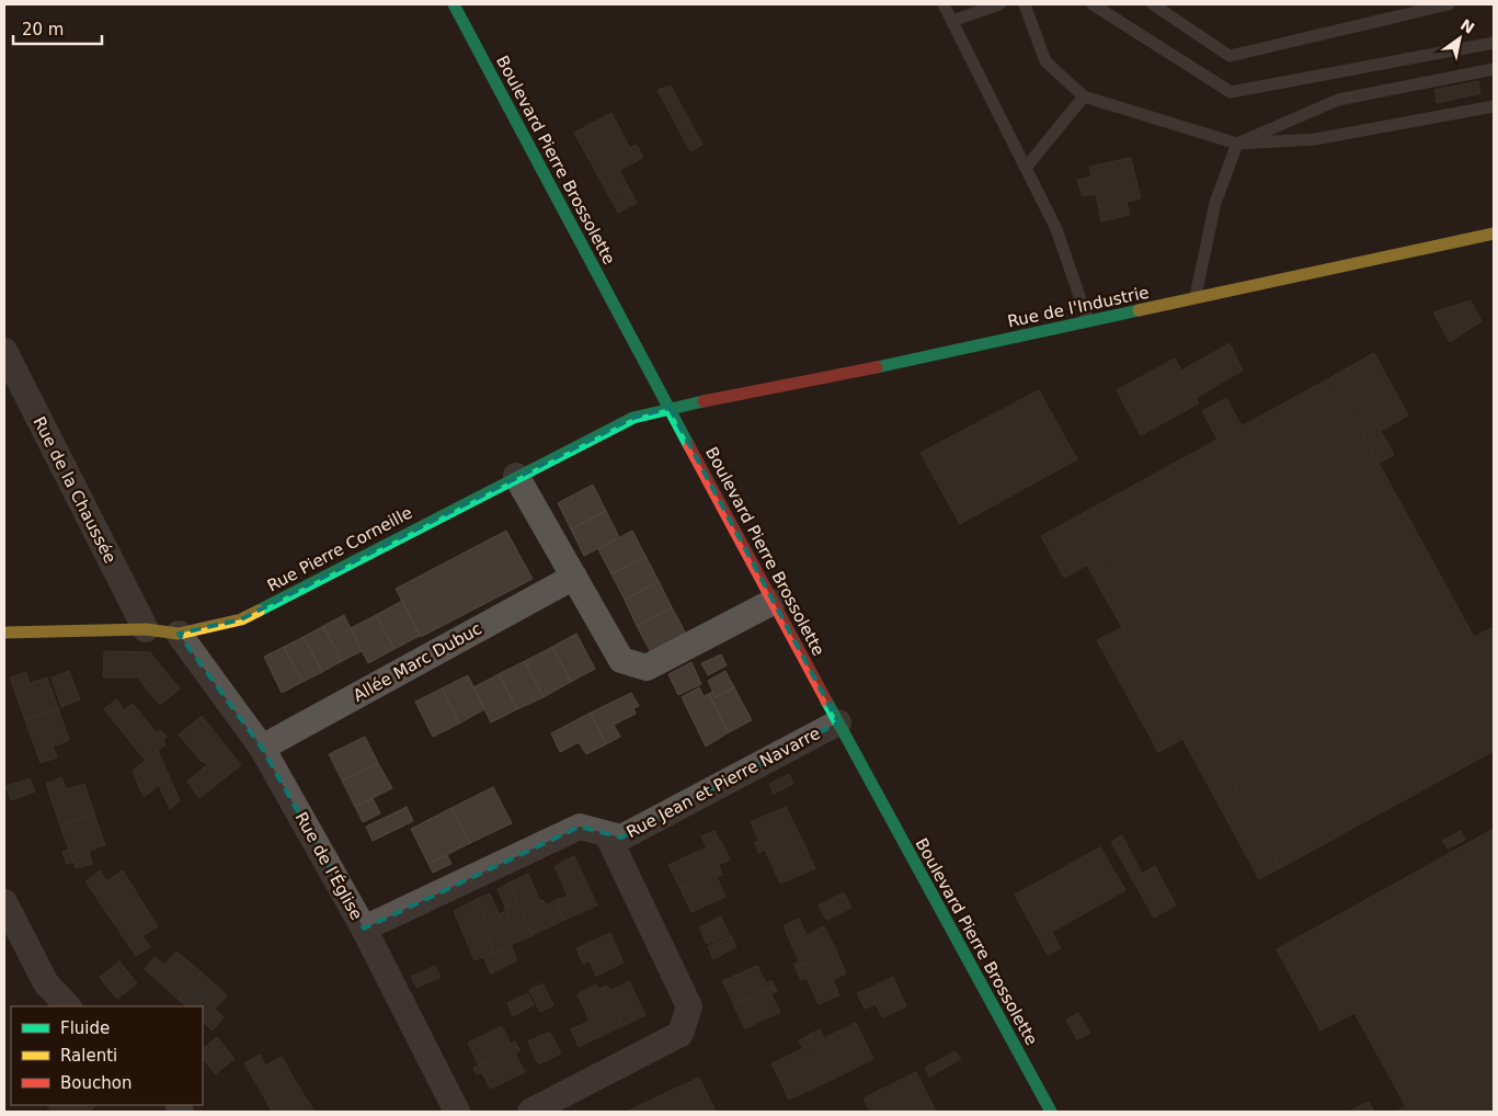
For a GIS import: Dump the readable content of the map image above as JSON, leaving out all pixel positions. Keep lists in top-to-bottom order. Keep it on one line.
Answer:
{"streets":{"street":["Boulevard Pierre Brossolette","Rue de l'Industrie","Rue de la Chaussée","Rue Pierre Corneille","Allée Marc Dubuc","Rue Jean et Pierre Navarre","Rue de l'Église"]},"crossings":[["Boulevard Pierre Brossolette","Rue de l'Industrie"],["Boulevard Pierre Brossolette","Rue Pierre Corneille"],["Boulevard Pierre Brossolette","Rue Jean et Pierre Navarre"],["Rue de l'Industrie","Rue Pierre Corneille"],["Rue de la Chaussée","Rue Pierre Corneille"],["Rue Pierre Corneille","Rue de l'Église"],["Allée Marc Dubuc","Rue de l'Église"],["Rue Jean et Pierre Navarre","Rue de l'Église"]],"legend":["Fluide","Ralenti","Bouchon"],"scale_bar":"20 m","north":"top right"}
